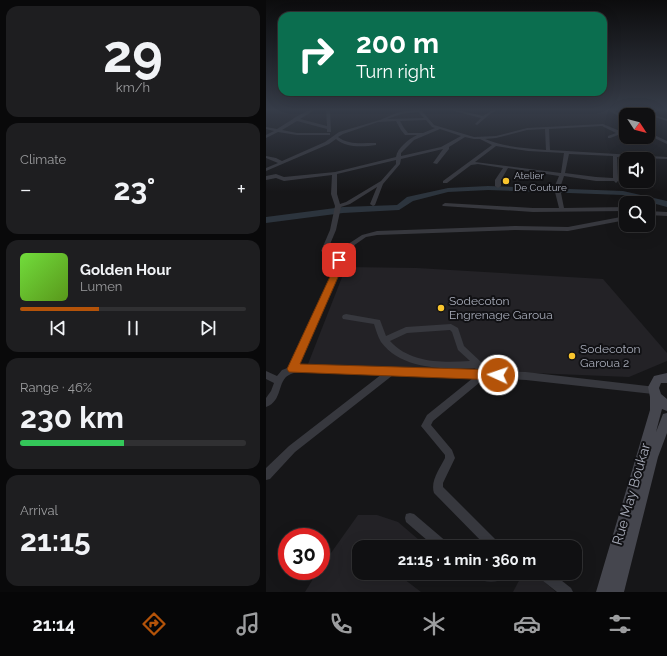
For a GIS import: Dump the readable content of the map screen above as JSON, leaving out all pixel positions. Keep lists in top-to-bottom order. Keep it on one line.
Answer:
{"streets":{"main road":["Rue May Boukar"]},"places":["Atelier De Couture","Sodecoton Engrenage Garoua","Sodecoton Garoua 2"],"north":"bottom right","page":{"tile":[["29","km/h"],"Climate",["Range · 46%","230 km"],["Arrival","21:15"]],"turn":["200 m","Turn right"],"heat":["−","23°","+"],"song":["Golden Hour","Lumen"],"limit":"30","trip":"21:15 · 1 min · 360 m","tabs":"21:14"}}
